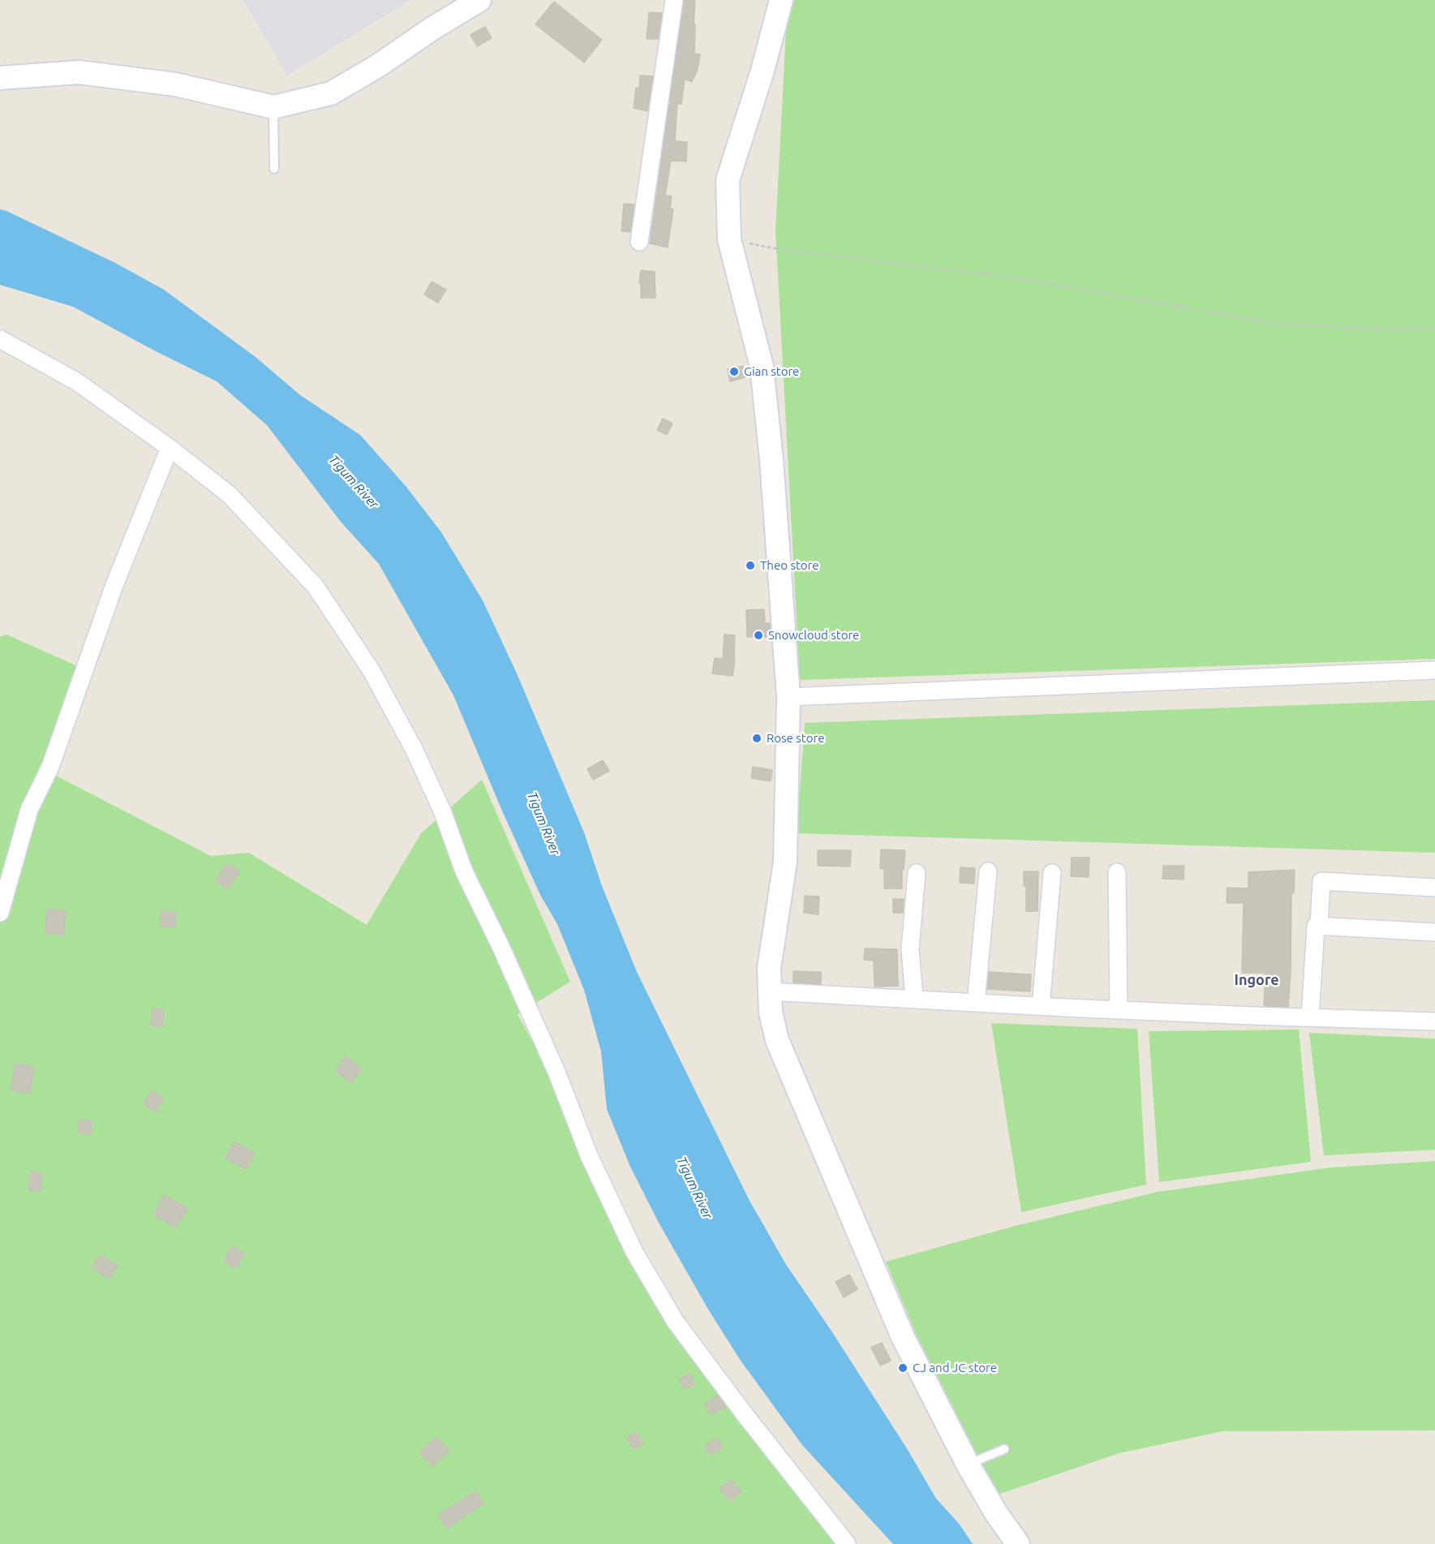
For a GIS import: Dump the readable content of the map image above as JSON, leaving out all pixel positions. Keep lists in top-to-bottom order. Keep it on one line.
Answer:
{"districts":["Ingore"],"water":["Tigum River"],"places":["Gian store","Theo store","Snowcloud store","Rose store","CJ and JC store"]}
